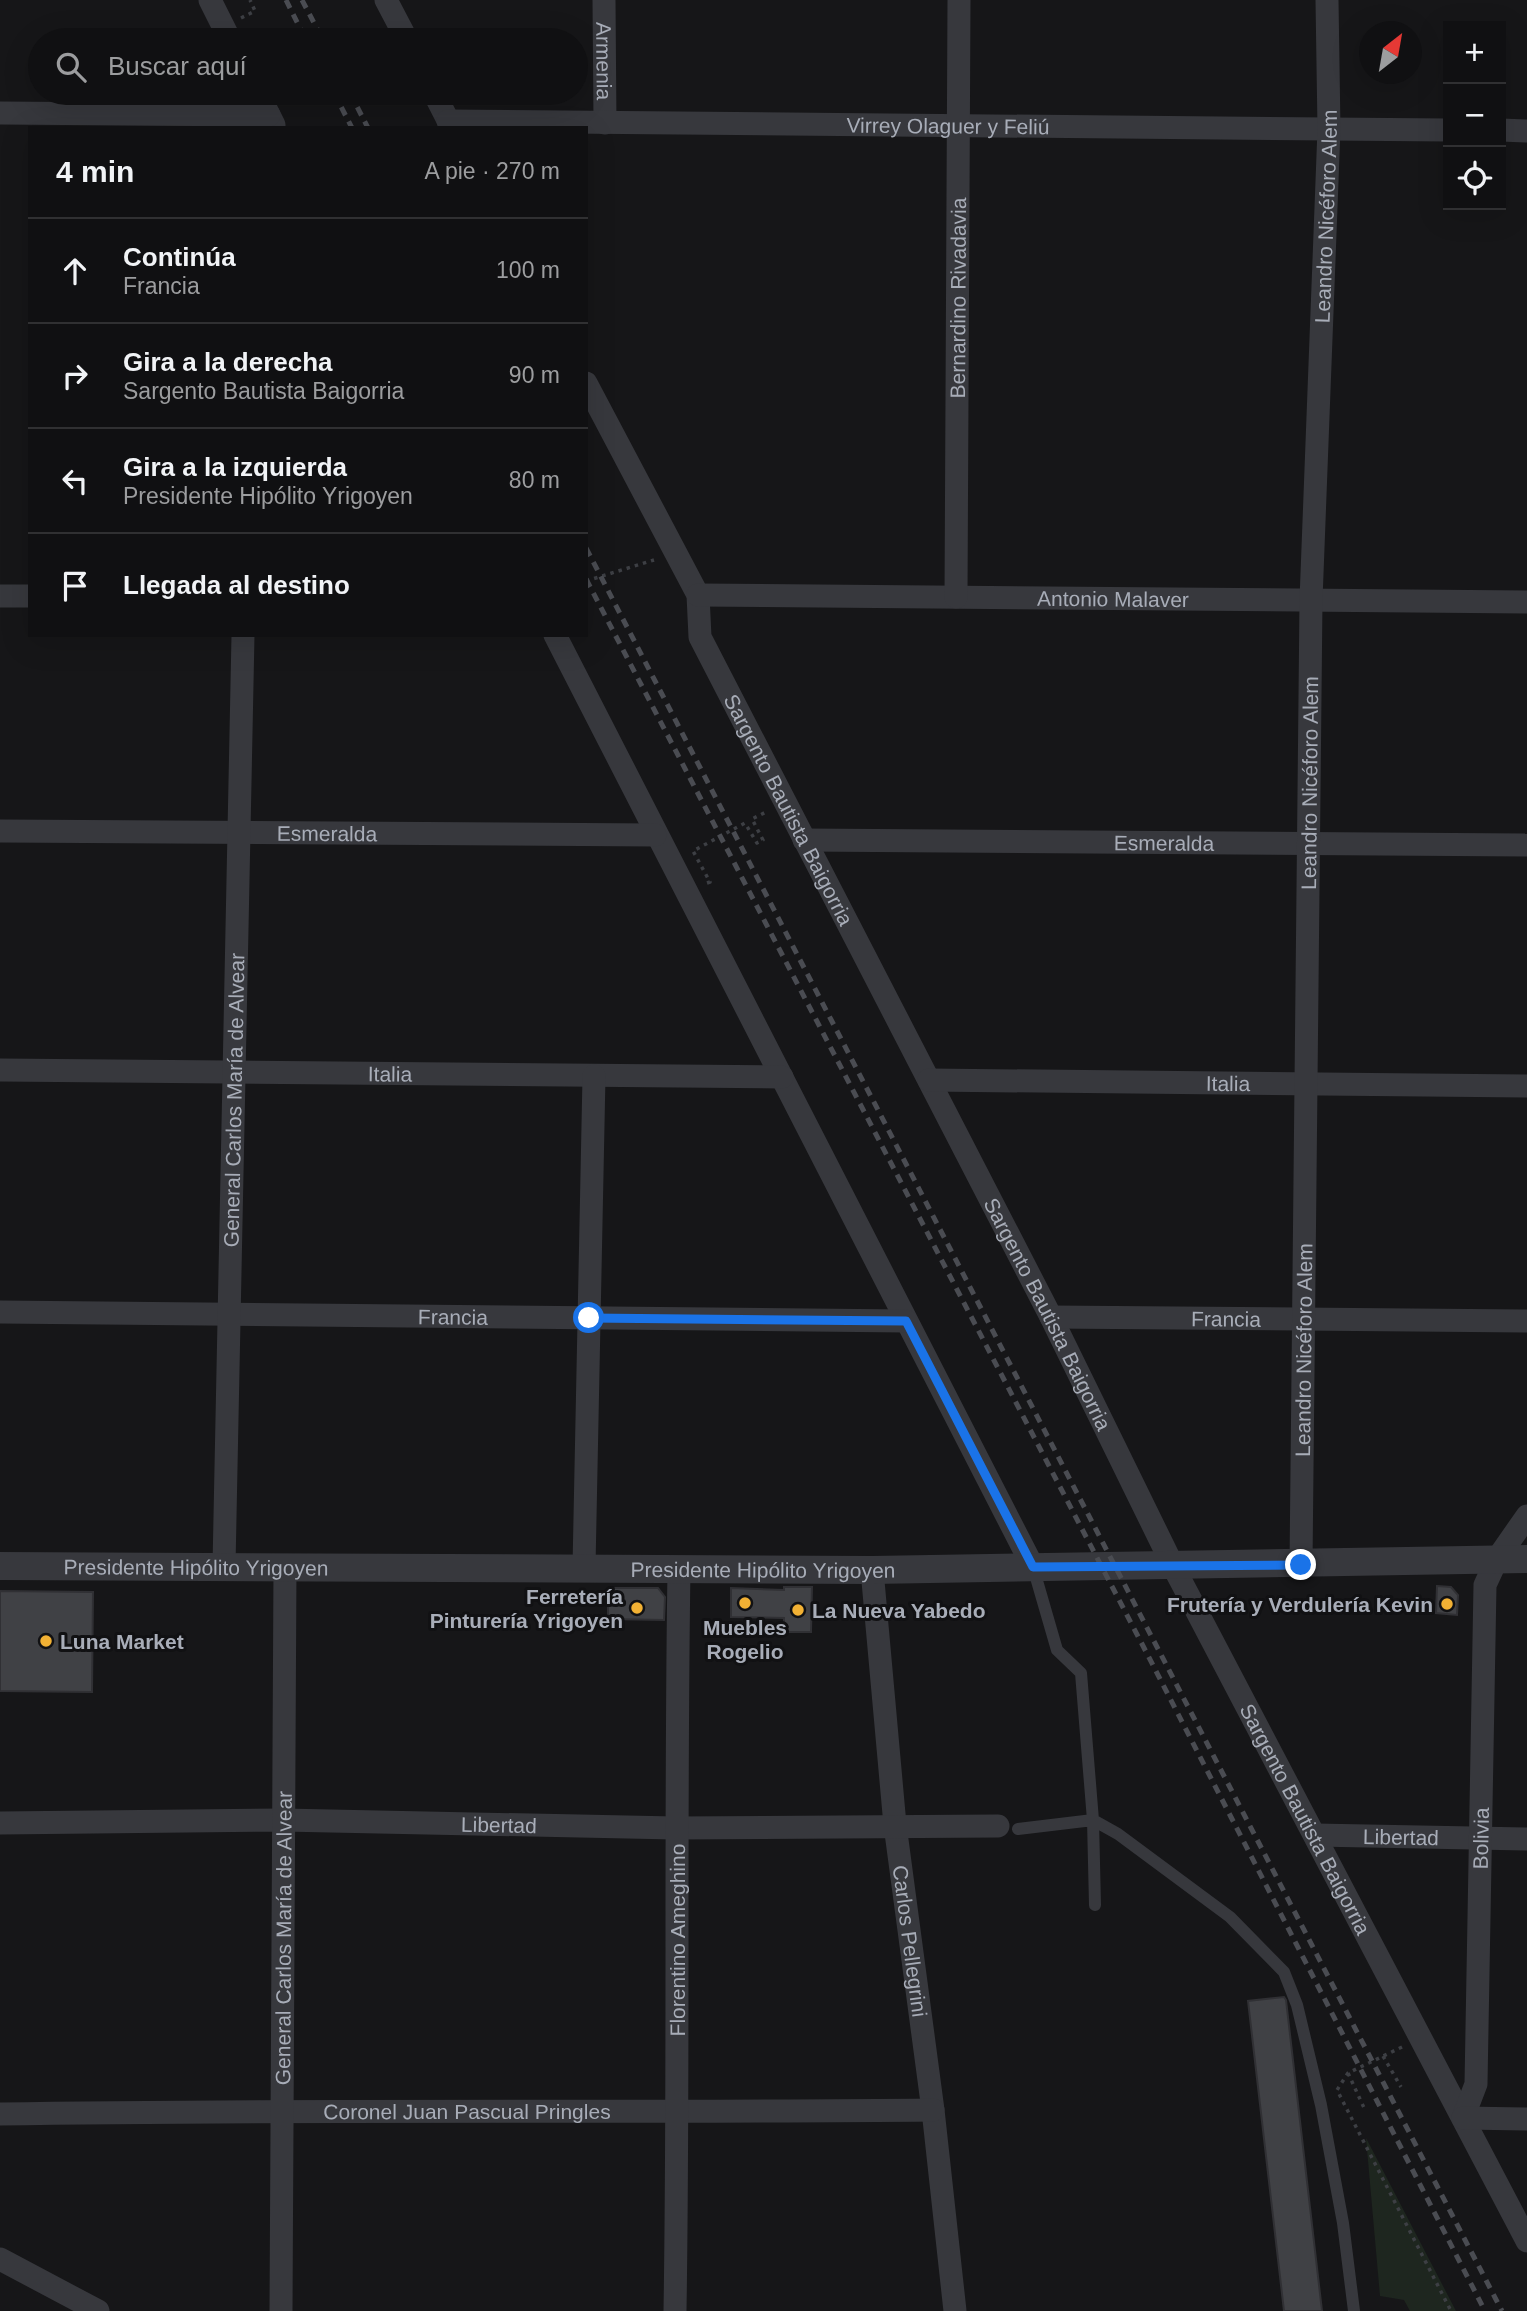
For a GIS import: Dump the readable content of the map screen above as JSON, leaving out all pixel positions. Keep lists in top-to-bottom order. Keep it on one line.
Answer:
{"streets":{"street":["Armenia","Virrey Olaguer y Feliú","Leandro Nicéforo Alem","Bernardino Rivadavia","Antonio Malaver","Sargento Bautista Baigorria","Esmeralda","Italia","General Carlos María de Alvear","Francia","Presidente Hipólito Yrigoyen","Libertad","Bolivia","Florentino Ameghino","Carlos Pellegrini","Coronel Juan Pascual Pringles"]},"crossings":[["Armenia","Virrey Olaguer y Feliú"],["Virrey Olaguer y Feliú","Leandro Nicéforo Alem"],["Virrey Olaguer y Feliú","Bernardino Rivadavia"],["Leandro Nicéforo Alem","Antonio Malaver"],["Leandro Nicéforo Alem","Esmeralda"],["Leandro Nicéforo Alem","Italia"],["Leandro Nicéforo Alem","Francia"],["Leandro Nicéforo Alem","Presidente Hipólito Yrigoyen"],["Bernardino Rivadavia","Antonio Malaver"],["Antonio Malaver","Sargento Bautista Baigorria"],["Sargento Bautista Baigorria","Esmeralda"],["Sargento Bautista Baigorria","Italia"],["Sargento Bautista Baigorria","Francia"],["Sargento Bautista Baigorria","Presidente Hipólito Yrigoyen"],["Sargento Bautista Baigorria","Libertad"],["Sargento Bautista Baigorria","Bolivia"],["Esmeralda","General Carlos María de Alvear"],["Italia","General Carlos María de Alvear"],["General Carlos María de Alvear","Francia"],["General Carlos María de Alvear","Presidente Hipólito Yrigoyen"],["General Carlos María de Alvear","Libertad"],["General Carlos María de Alvear","Coronel Juan Pascual Pringles"],["Presidente Hipólito Yrigoyen","Bolivia"],["Presidente Hipólito Yrigoyen","Florentino Ameghino"],["Presidente Hipólito Yrigoyen","Carlos Pellegrini"],["Libertad","Bolivia"],["Libertad","Florentino Ameghino"],["Libertad","Carlos Pellegrini"],["Florentino Ameghino","Coronel Juan Pascual Pringles"],["Carlos Pellegrini","Coronel Juan Pascual Pringles"]],"places":["Muebles Rogelio","Frutería y Verdulería Kevin","Ferretería Pinturería Yrigoyen","La Nueva Yabedo","Luna Market"],"north":"top right","page":{"map_buttons":["+","−"],"search":"Buscar aquí","heading":["4 min","A pie · 270 m"],"list":[["Continúa","Francia","100 m"],["Gira a la derecha","Sargento Bautista Baigorria","90 m"],["Gira a la izquierda","Presidente Hipólito Yrigoyen","80 m"],"Llegada al destino"]}}
